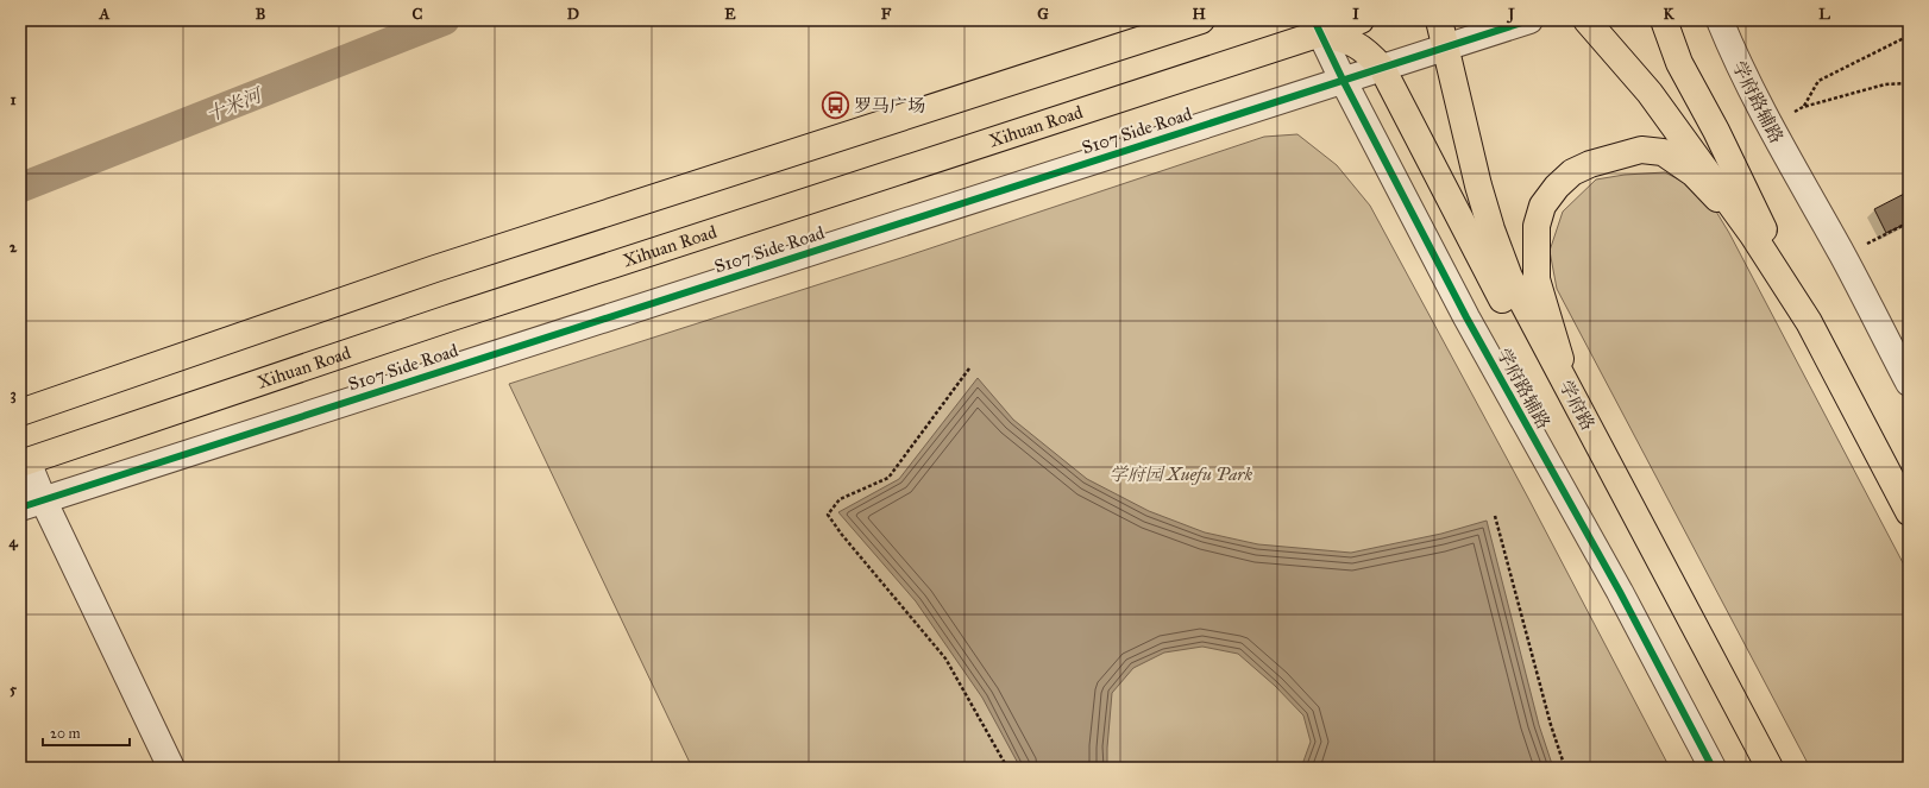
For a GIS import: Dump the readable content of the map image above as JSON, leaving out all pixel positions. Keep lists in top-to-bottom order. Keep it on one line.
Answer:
{"streets":{"main road":["Xihuan Road","学府路"],"street":["学府路辅路","S107 Side Road"]},"crossings":[["学府路辅路","Xihuan Road"],["学府路辅路","S107 Side Road"],["S107 Side Road","学府路"]],"water":["十米河"],"parks":["学府园 Xuefu Park"],"places":{"bus stop":["罗马广场"]},"scale_bar":"20 m","grid":{"columns":["A","B","C","D","E","F","G","H","I","J","K","L"],"rows":["1","2","3","4","5"]}}
